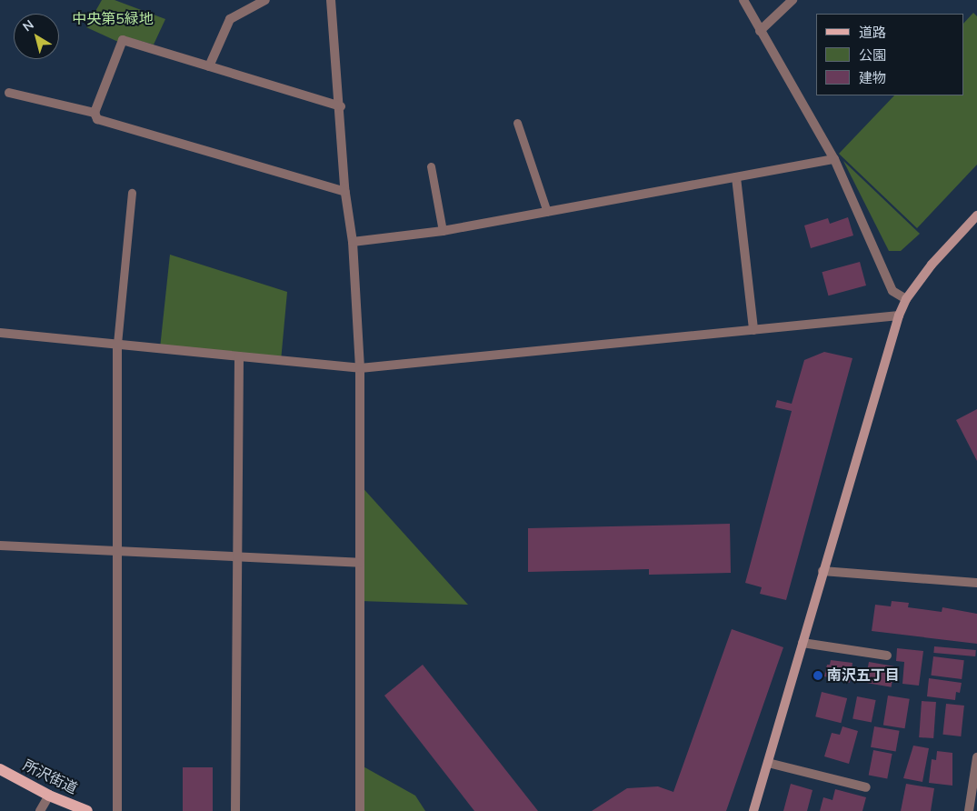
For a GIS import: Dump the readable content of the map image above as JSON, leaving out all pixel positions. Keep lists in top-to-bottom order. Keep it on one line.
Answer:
{"streets":{"main road":["所沢街道"]},"parks":["中央第5緑地"],"places":["南沢五丁目"],"legend":["道路","公園","建物"],"north":"top left"}
